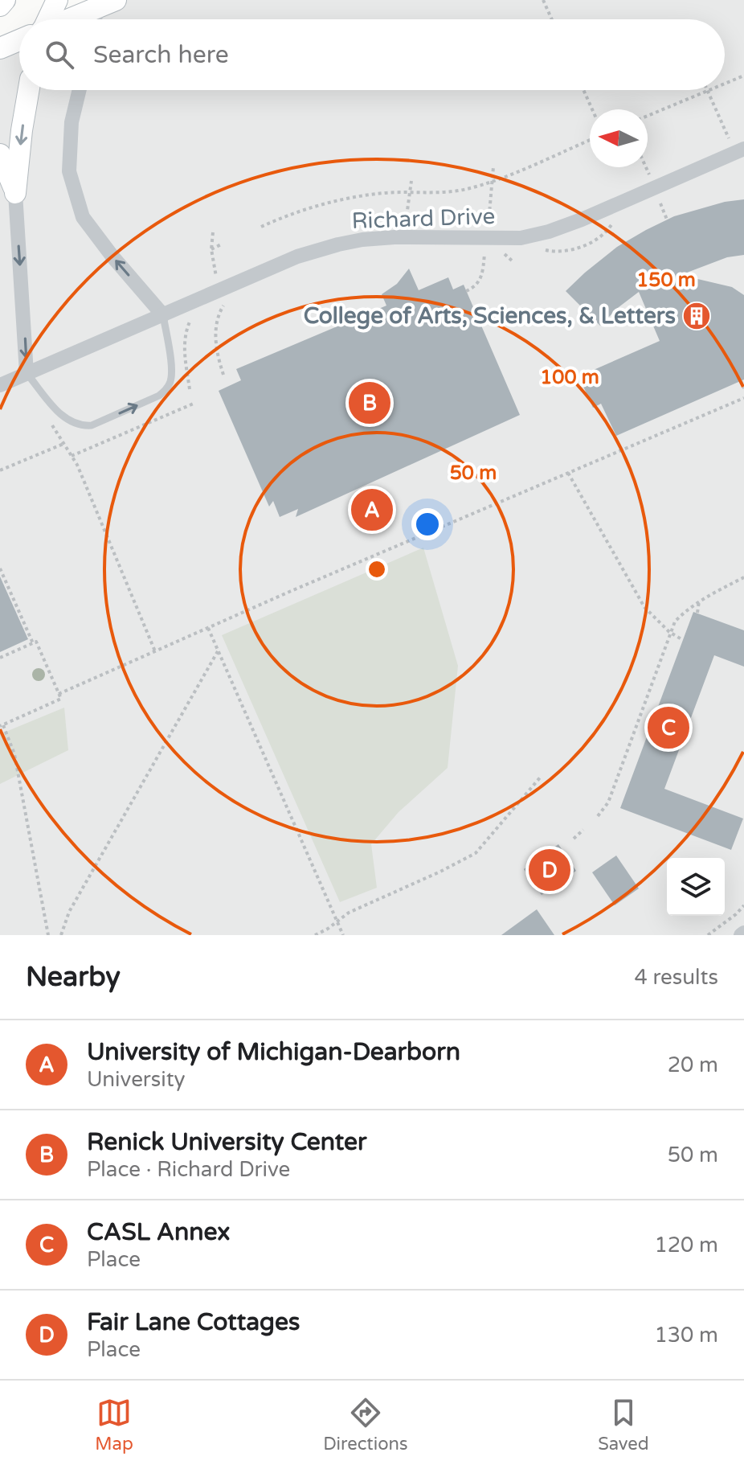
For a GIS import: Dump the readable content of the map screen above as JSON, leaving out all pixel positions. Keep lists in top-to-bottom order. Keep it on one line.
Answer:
{"streets":{"street":["Richard Drive"]},"places":{"building":["College of Arts, Sciences, & Letters"]},"north":"left","page":{"search":"Search here","pins":["B","A","C","D"],"heading":["Nearby","4 results"],"list":[{"mark":"A","name":"University of Michigan-Dearborn","note":"University","value":"20 m"},{"mark":"B","name":"Renick University Center","note":"Place · Richard Drive","value":"50 m"},{"mark":"C","name":"CASL Annex","note":"Place","value":"120 m"},{"mark":"D","name":"Fair Lane Cottages","note":"Place","value":"130 m"}],"nav":["Map","Directions","Saved"]},"rings":["150 m","100 m","50 m"]}
